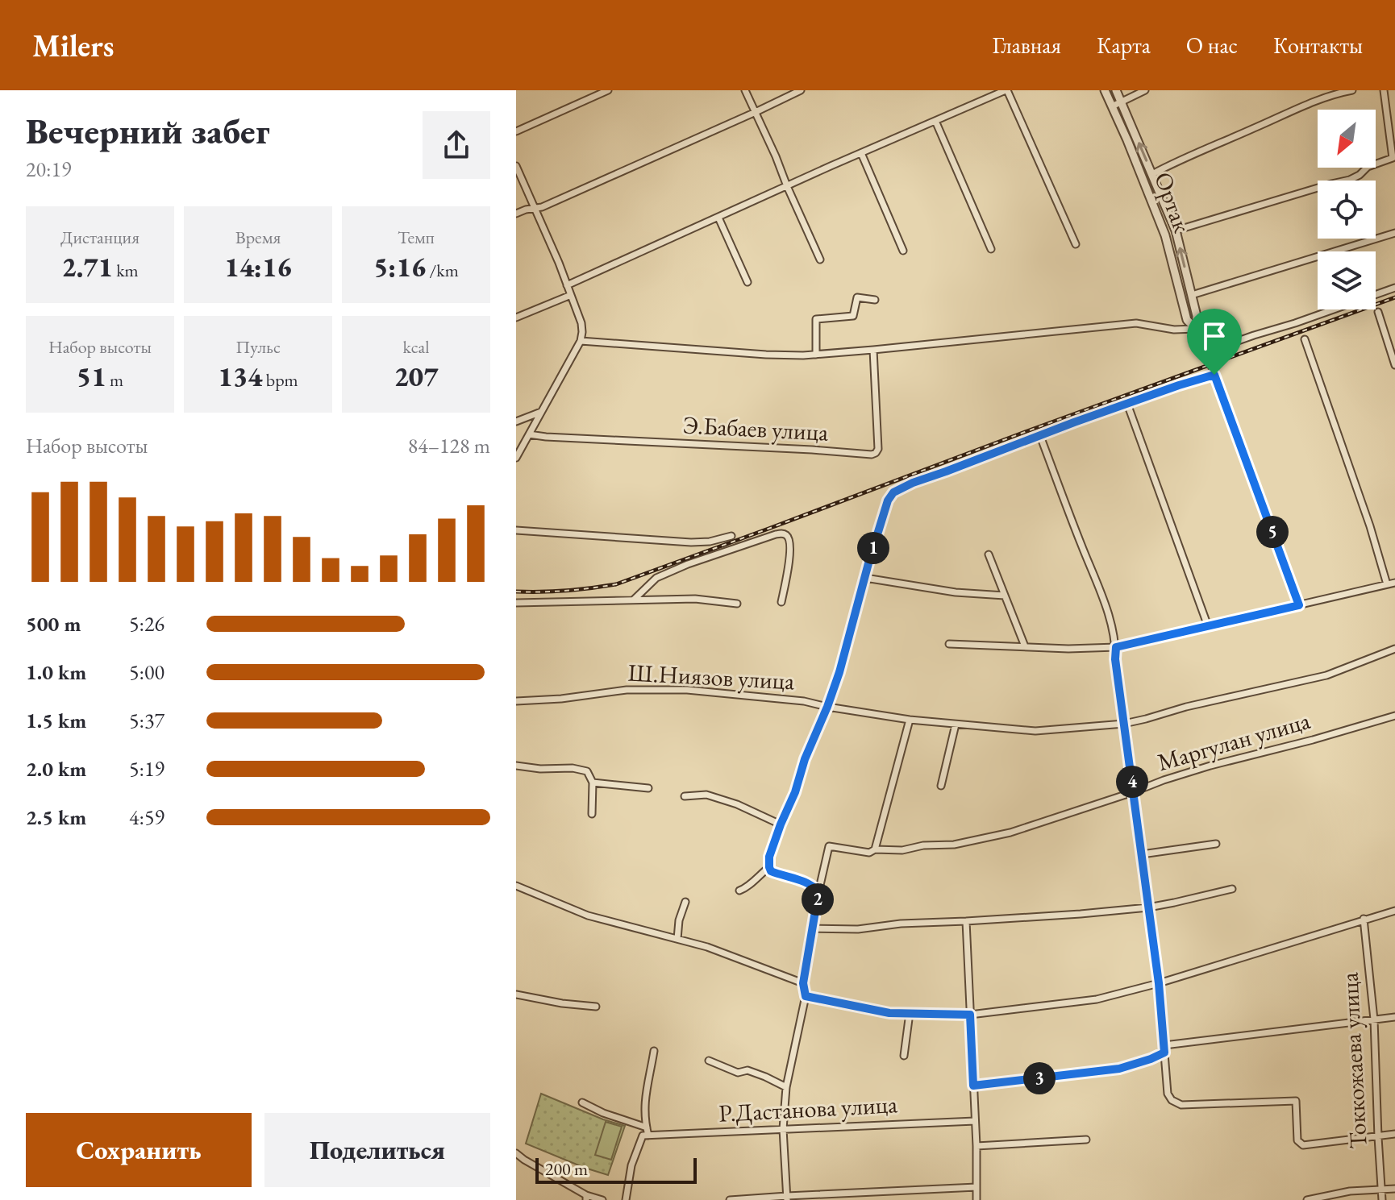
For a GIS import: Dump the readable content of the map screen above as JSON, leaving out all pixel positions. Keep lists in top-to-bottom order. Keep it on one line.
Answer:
{"streets":{"street":["Ортак","Э.Бабаев улица","Ш.Ниязов улица","Маргулан улица","Токкожаева улица","Р.Дастанова улица"]},"scale_bar":"200 m","north":"bottom left","page":{"header":"Milers","nav":["Главная","Карта","О нас","Контакты"],"heading":["Вечерний забег","20:19"],"stats":[["Дистанция","2.71 km"],["Время","14:16"],["Темп","5:16 /km"],["Набор высоты","51 m"],["Пульс","134 bpm"],["kcal","207"]],"chart":["Набор высоты","84–128 m"],"pins":["5","1","4","2","3"],"list":[{"name":"500 m","note":"5:26"},{"name":"1.0 km","note":"5:00"},{"name":"1.5 km","note":"5:37"},{"name":"2.0 km","note":"5:19"},{"name":"2.5 km","note":"4:59"}],"buttons":["Сохранить","Поделиться"],"scale":"200 m"}}
